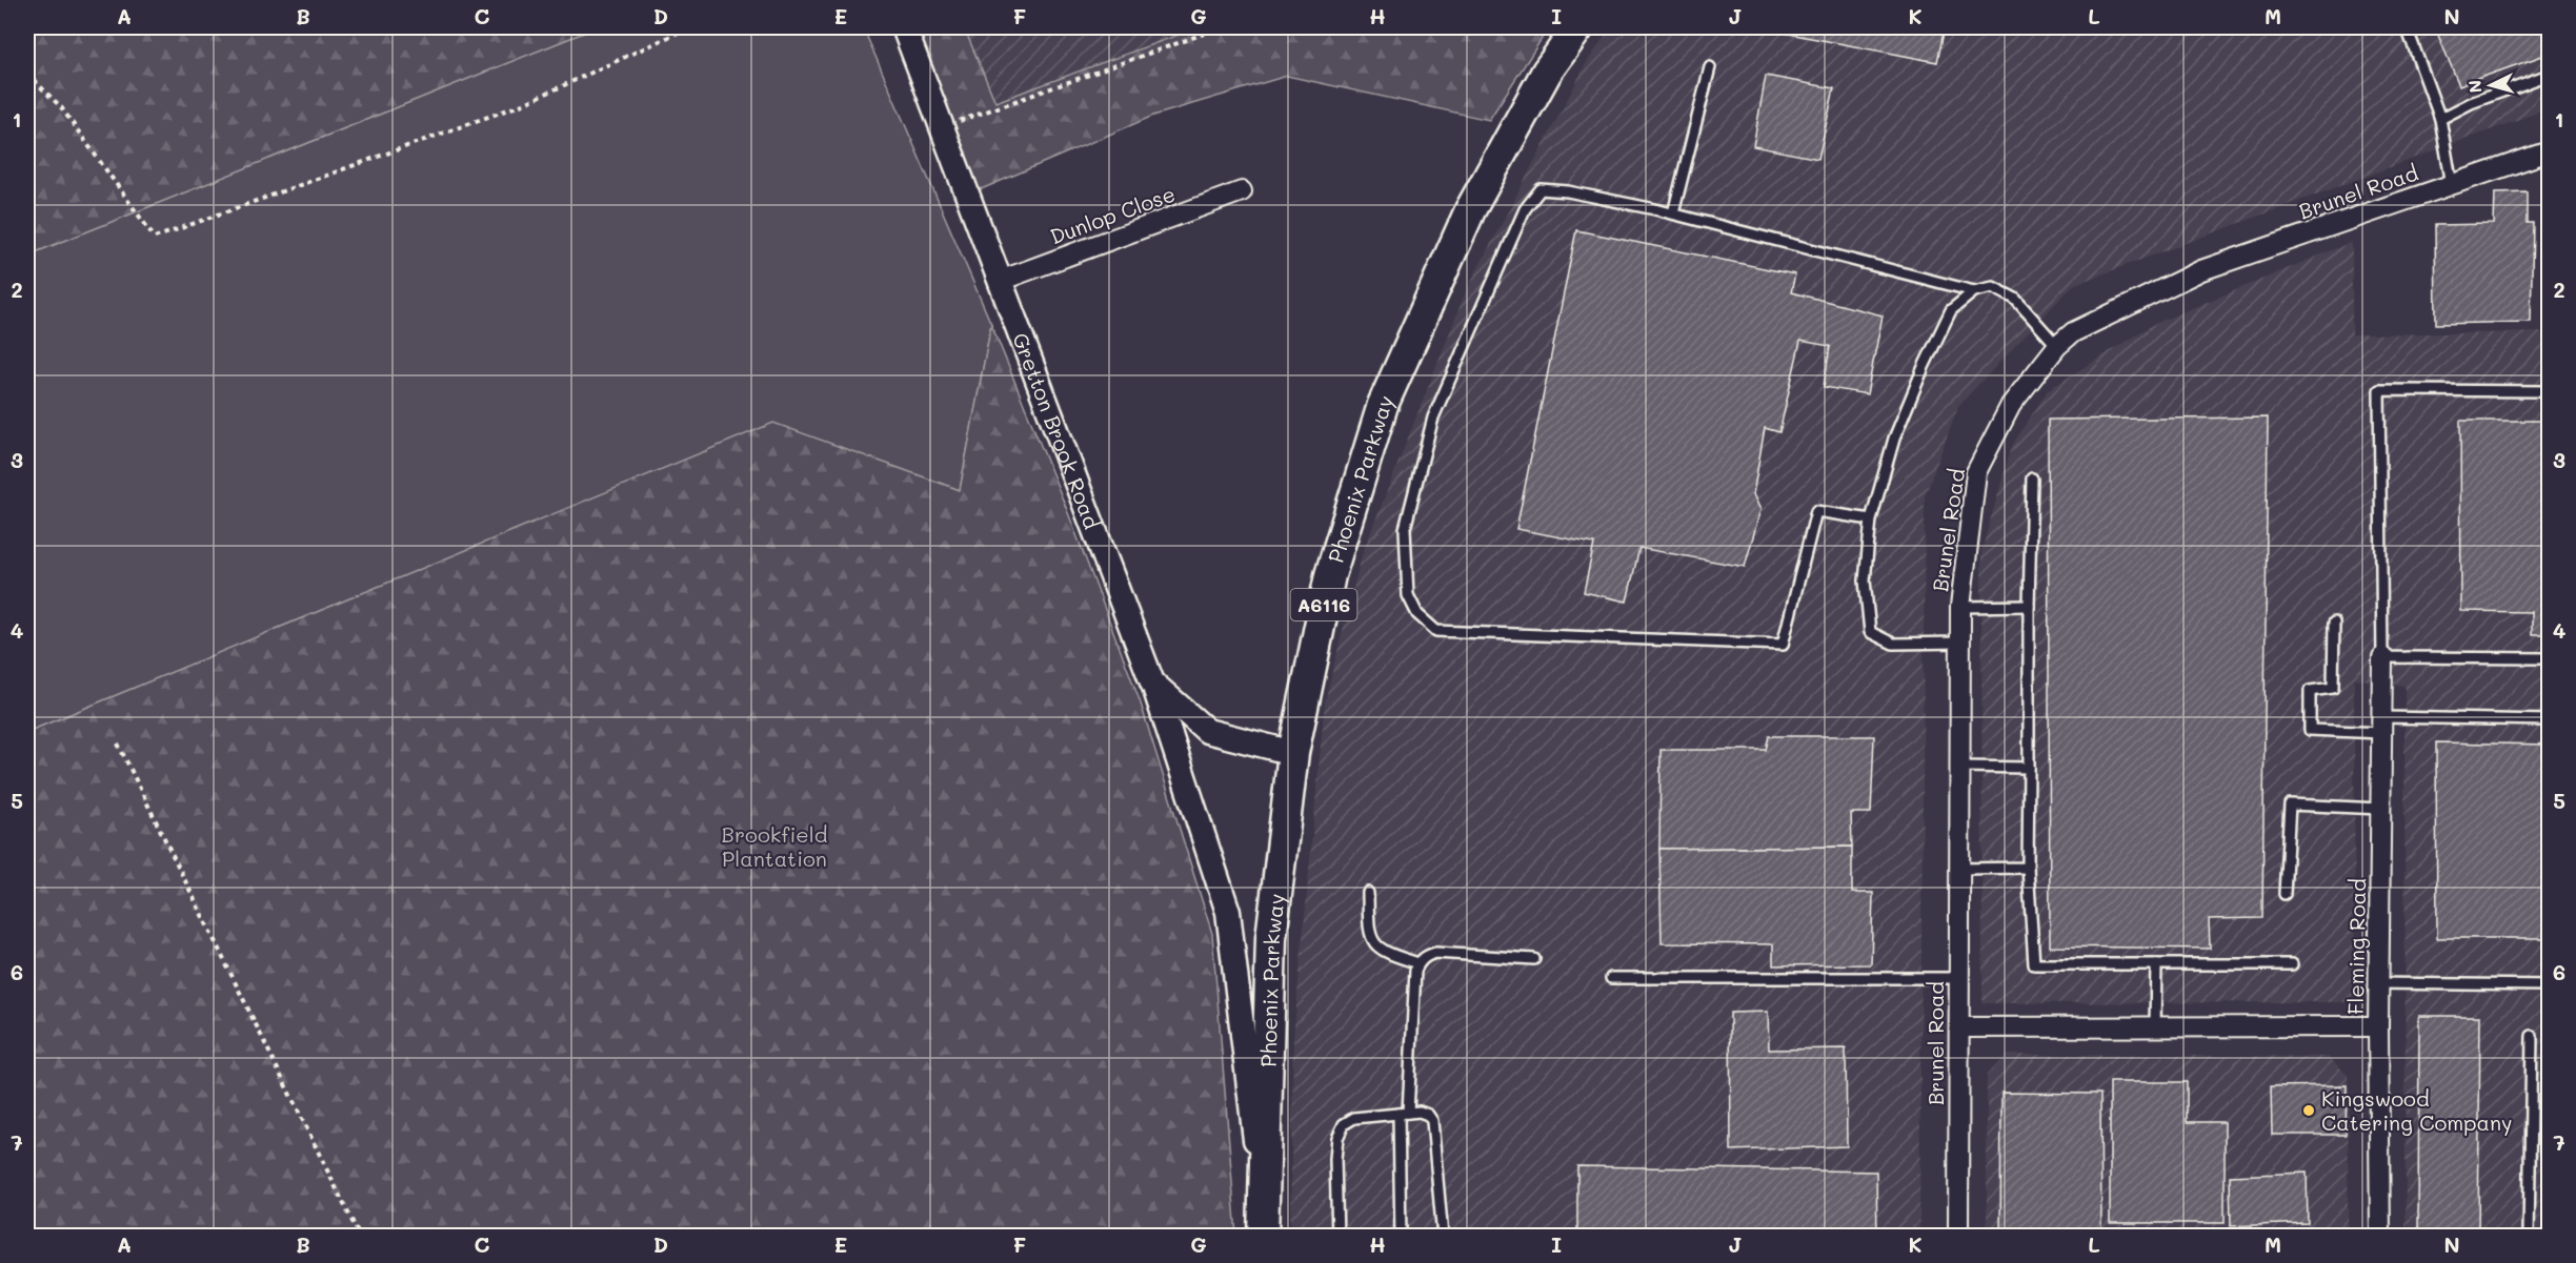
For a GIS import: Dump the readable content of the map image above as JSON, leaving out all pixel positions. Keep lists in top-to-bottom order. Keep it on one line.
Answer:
{"streets":{"main road":["Phoenix Parkway","A6116"],"street":["Brunel Road","Dunlop Close","Gretton Brook Road","Fleming Road"]},"crossings":[["Dunlop Close","Gretton Brook Road"],["Gretton Brook Road","Phoenix Parkway"]],"parks":["Brookfield Plantation"],"places":["Kingswood Catering Company"],"north":"left","grid":{"columns":["A","B","C","D","E","F","G","H","I","J","K","L","M","N"],"rows":["1","2","3","4","5","6","7"]}}
